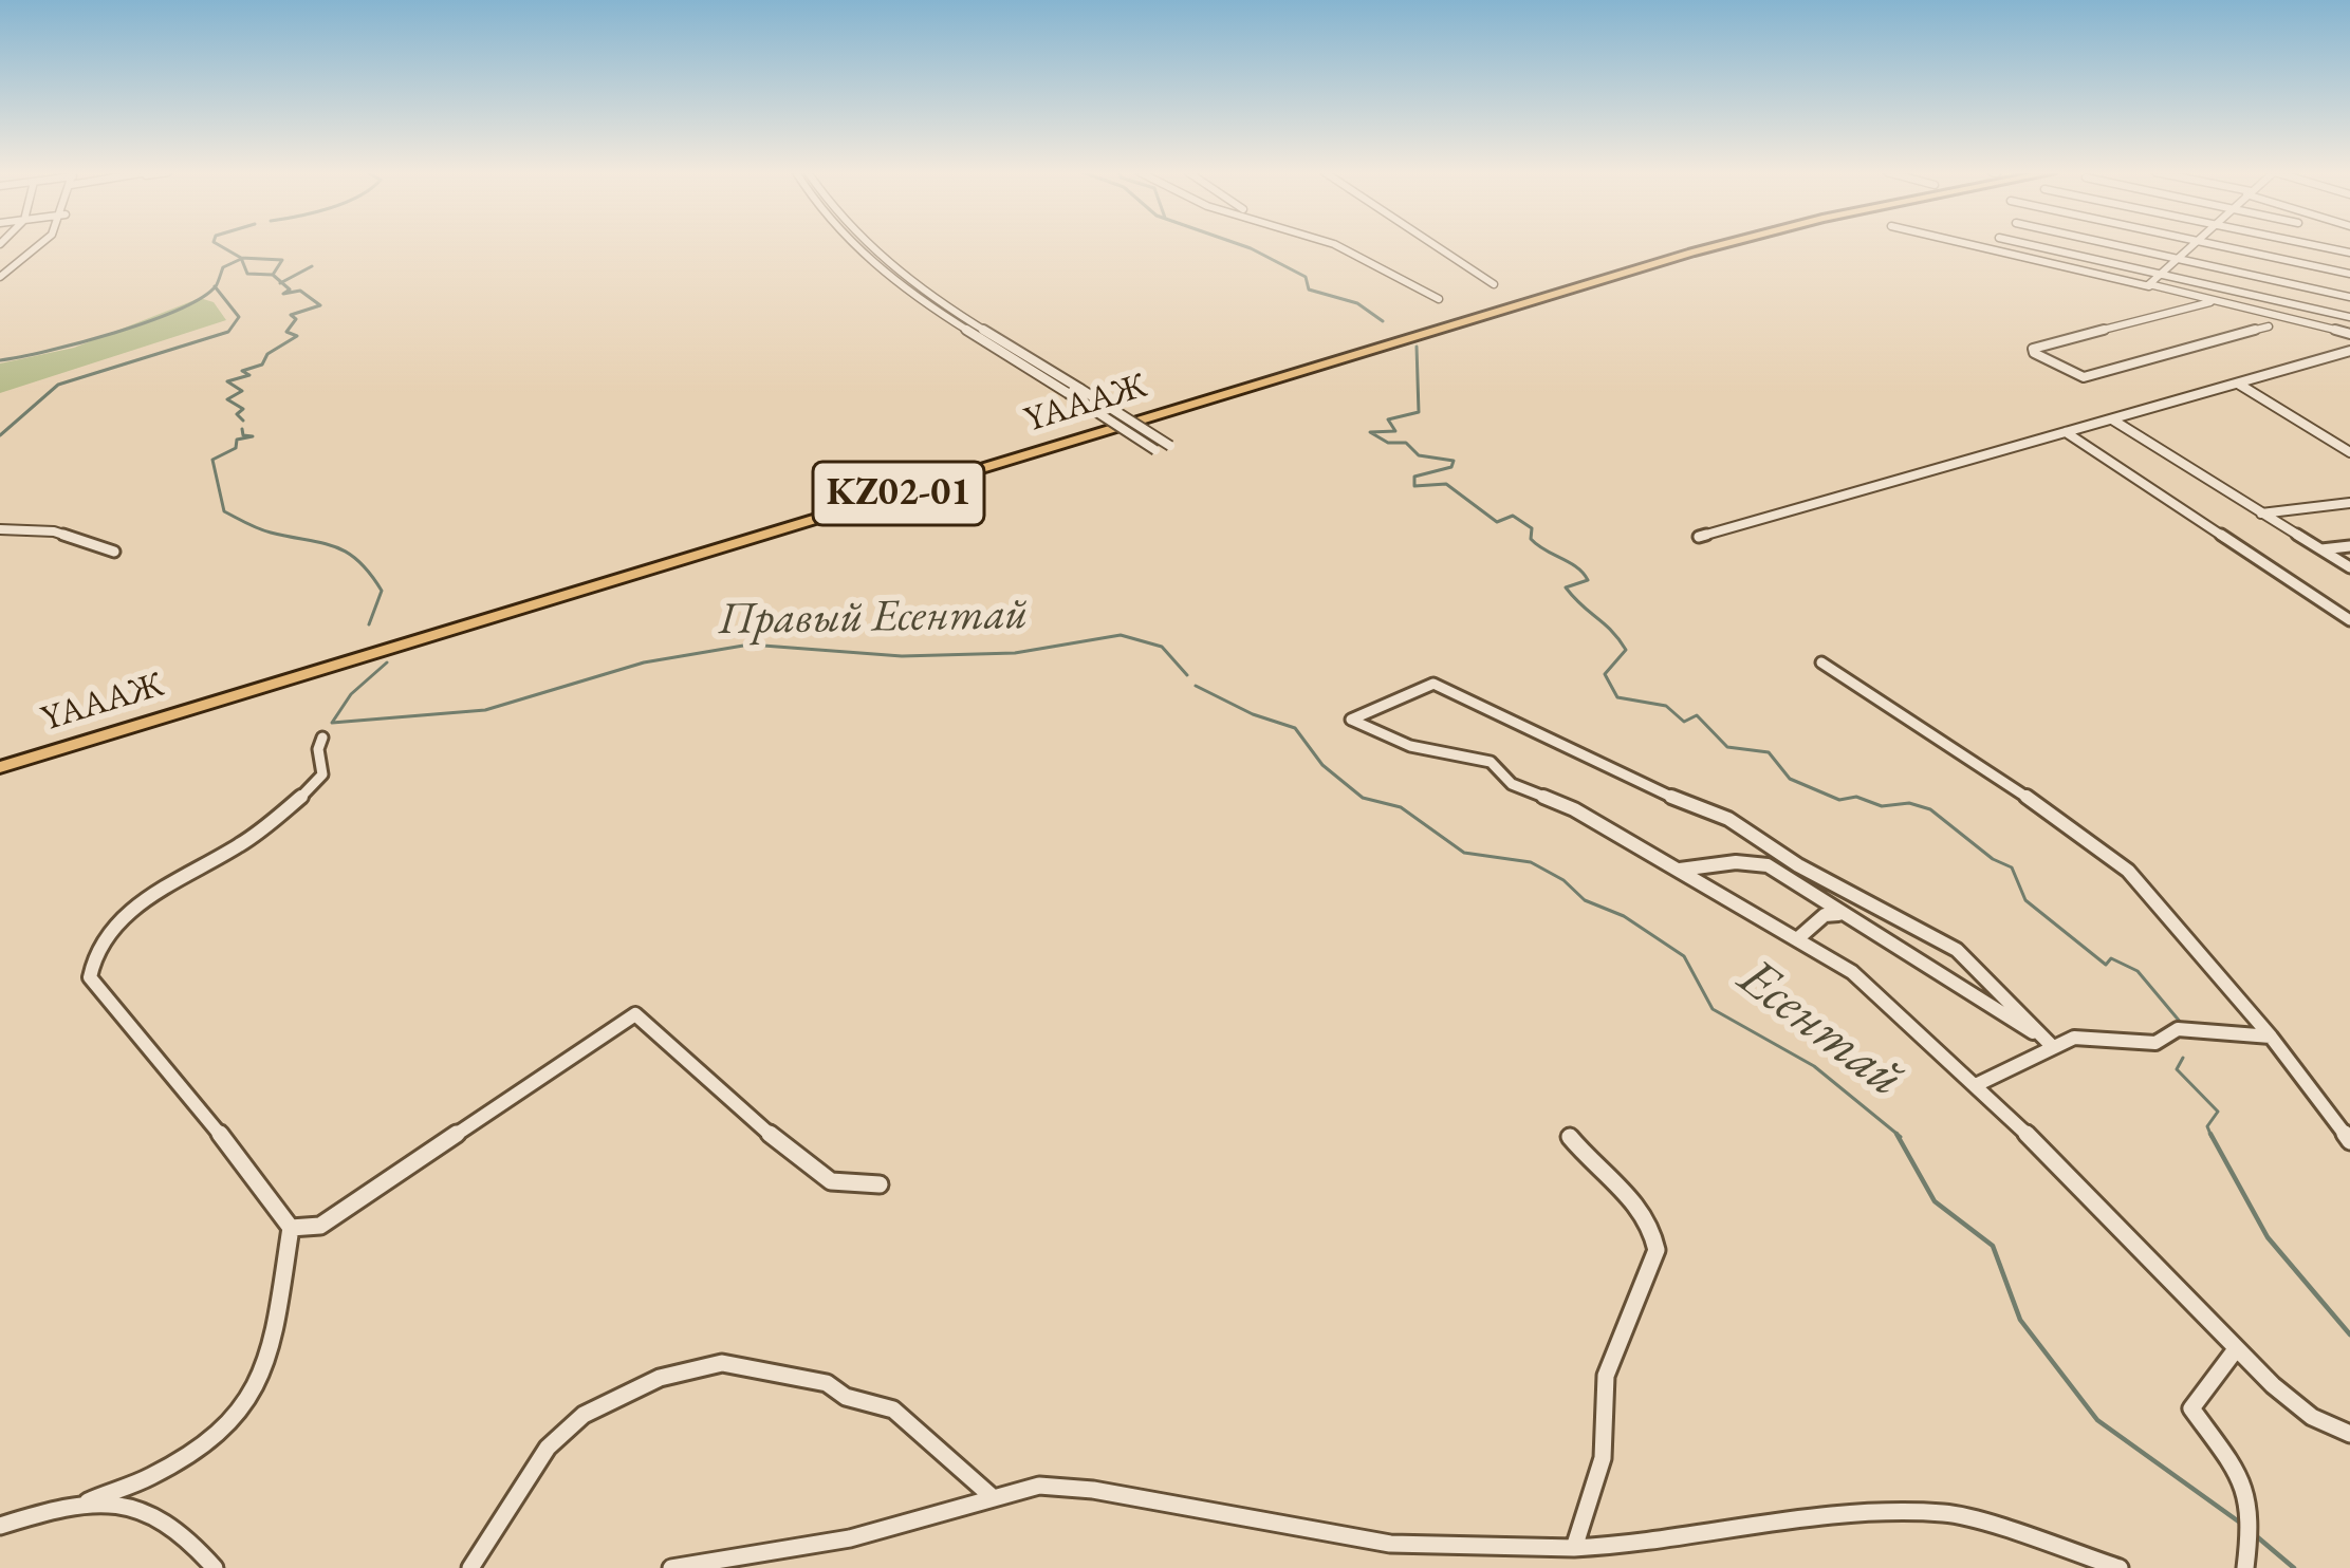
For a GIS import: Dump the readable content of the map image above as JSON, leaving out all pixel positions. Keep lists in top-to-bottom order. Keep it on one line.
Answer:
{"streets":{"highway":["ҮАААЖ","KZ02-01"]},"water":["Правый Есентай","Есентай"]}
